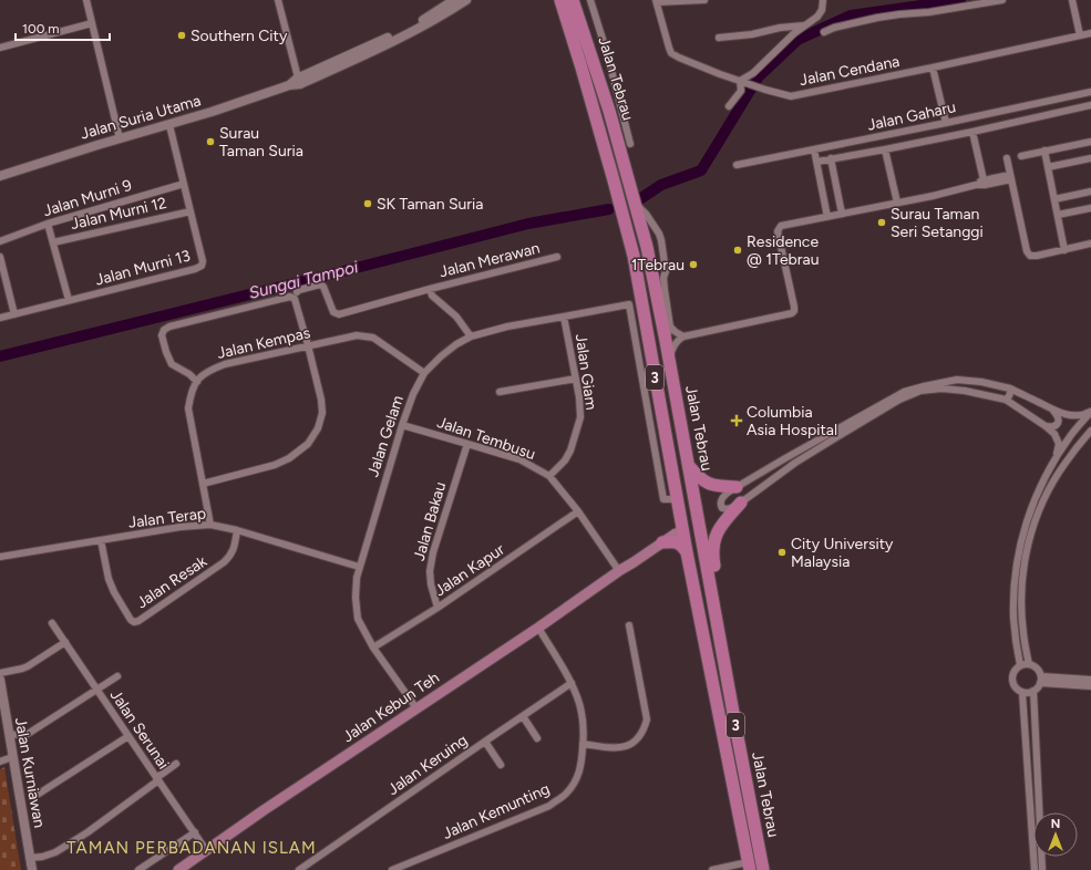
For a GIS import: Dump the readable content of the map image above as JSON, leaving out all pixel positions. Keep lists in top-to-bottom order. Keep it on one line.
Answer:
{"streets":{"highway":["Jalan Tebrau","3"],"main road":["Jalan Suria Utama","Jalan Kebun Teh","Jalan Kurniawan"],"street":["Jalan Cendana","Jalan Gaharu","Jalan Murni 9","Jalan Murni 12","Jalan Merawan","Jalan Murni 13","Jalan Kempas","Jalan Giam","Jalan Gelam","Jalan Tembusu","Jalan Terap","Jalan Bakau","Jalan Kapur","Jalan Resak","Jalan Serunai","Jalan Keruing","Jalan Kemunting"]},"crossings":[["Jalan Tebrau","Jalan Gelam"],["Jalan Tebrau","Jalan Kebun Teh"],["Jalan Suria Utama","Jalan Murni 13"],["Jalan Murni 9","Jalan Murni 13"],["Jalan Murni 12","Jalan Murni 13"],["Jalan Merawan","Jalan Gelam"],["Jalan Kempas","Jalan Gelam"],["Jalan Kempas","Jalan Terap"],["Jalan Giam","Jalan Gelam"],["Jalan Giam","Jalan Tembusu"],["Jalan Gelam","Jalan Tembusu"],["Jalan Gelam","Jalan Terap"],["Jalan Gelam","Jalan Kapur"],["Jalan Gelam","Jalan Kebun Teh"],["Jalan Tembusu","Jalan Bakau"],["Jalan Tembusu","Jalan Kapur"],["Jalan Tembusu","Jalan Kebun Teh"],["Jalan Terap","Jalan Resak"],["Jalan Bakau","Jalan Kapur"],["Jalan Kebun Teh","Jalan Serunai"],["Jalan Kebun Teh","Jalan Kemunting"],["Jalan Keruing","Jalan Kemunting"]],"districts":["TAMAN PERBADANAN ISLAM"],"water":["Sungai Tampoi"],"places":{"other":["Southern City","Surau Taman Suria","SK Taman Suria","Surau Taman Seri Setanggi","Residence @ 1Tebrau","1Tebrau","City University Malaysia"],"health":["Columbia Asia Hospital"]},"scale_bar":"100 m","north":"top"}
